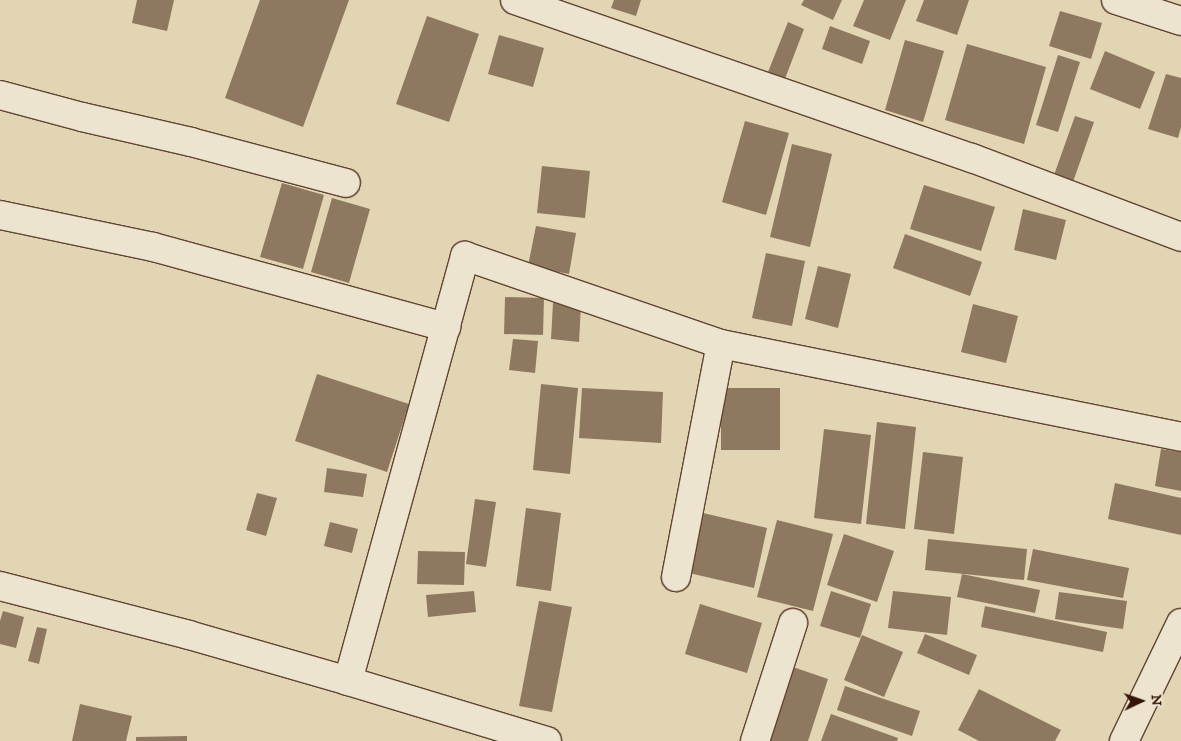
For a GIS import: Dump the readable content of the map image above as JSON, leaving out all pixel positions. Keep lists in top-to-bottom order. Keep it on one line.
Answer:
{"north":"right"}
